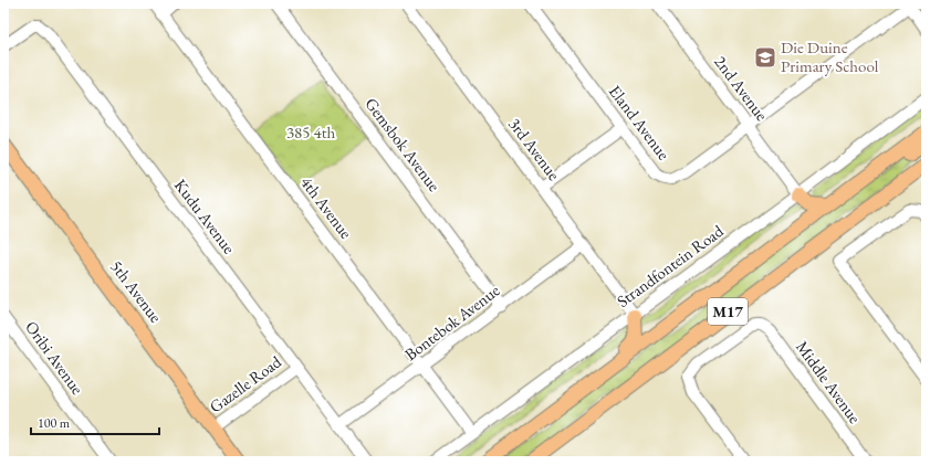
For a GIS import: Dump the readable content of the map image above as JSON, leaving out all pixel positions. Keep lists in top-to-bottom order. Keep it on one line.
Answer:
{"streets":{"main road":["5th Avenue","M17"],"street":["2nd Avenue","Eland Avenue","Gemsbok Avenue","3rd Avenue","4th Avenue","Kudu Avenue","Strandfontein Road","Bontebok Avenue","Oribi Avenue","Middle Avenue","Gazelle Road"]},"crossings":[["2nd Avenue","Eland Avenue"],["2nd Avenue","Strandfontein Road"],["Gemsbok Avenue","Bontebok Avenue"],["3rd Avenue","Strandfontein Road"],["3rd Avenue","Bontebok Avenue"],["4th Avenue","Strandfontein Road"],["4th Avenue","Bontebok Avenue"],["Kudu Avenue","Bontebok Avenue"],["Kudu Avenue","Gazelle Road"],["5th Avenue","Gazelle Road"]],"parks":["385 4th"],"places":{"school or university":["Die Duine Primary School"]},"scale_bar":"100 m"}
